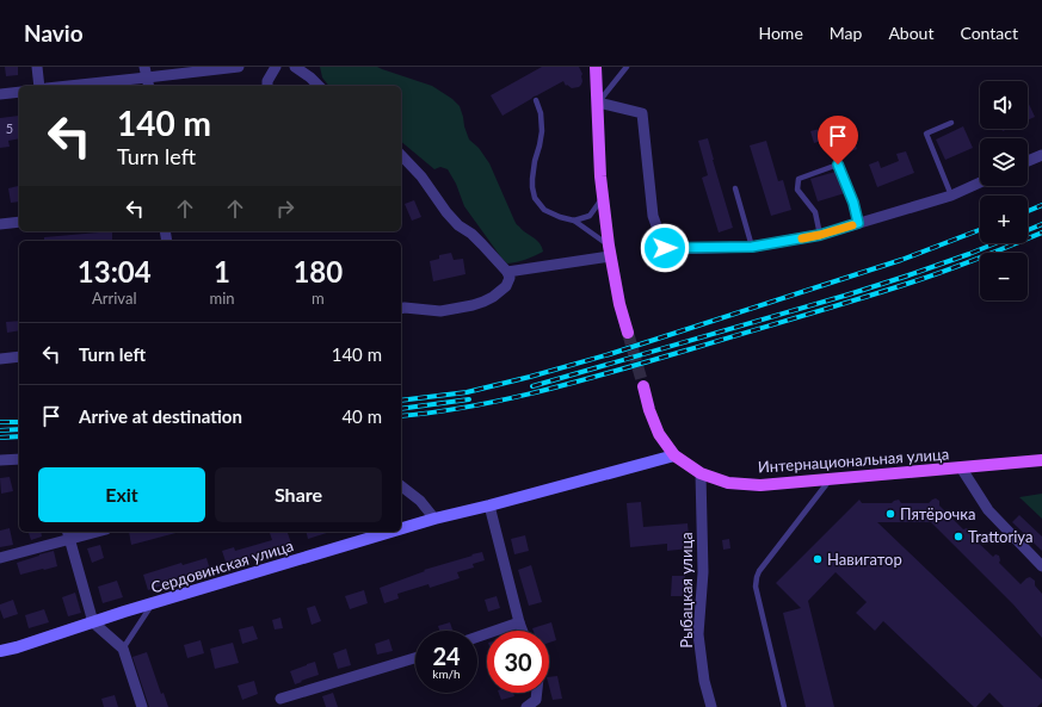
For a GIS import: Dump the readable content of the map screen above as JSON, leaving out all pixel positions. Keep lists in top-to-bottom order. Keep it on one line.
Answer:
{"streets":{"main road":["Интернациональная улица"],"street":["Сердовинская улица","Рыбацкая улица"]},"crossings":[["Интернациональная улица","Сердовинская улица"],["Интернациональная улица","Рыбацкая улица"]],"places":["Пятёрочка","Trattoriya","Навигатор"],"house_numbers":["5"],"page":{"header":"Navio","nav":["Home","Map","About","Contact"],"map_buttons":["+","−"],"turn":["140 m","Turn left"],"eta":["13:04","Arrival","1","min","180","m"],"list":[{"name":"Turn left","value":"140 m"},{"name":"Arrive at destination","value":"40 m"}],"buttons":["Exit","Share"],"speed":"24 km/h","limit":"30"}}
